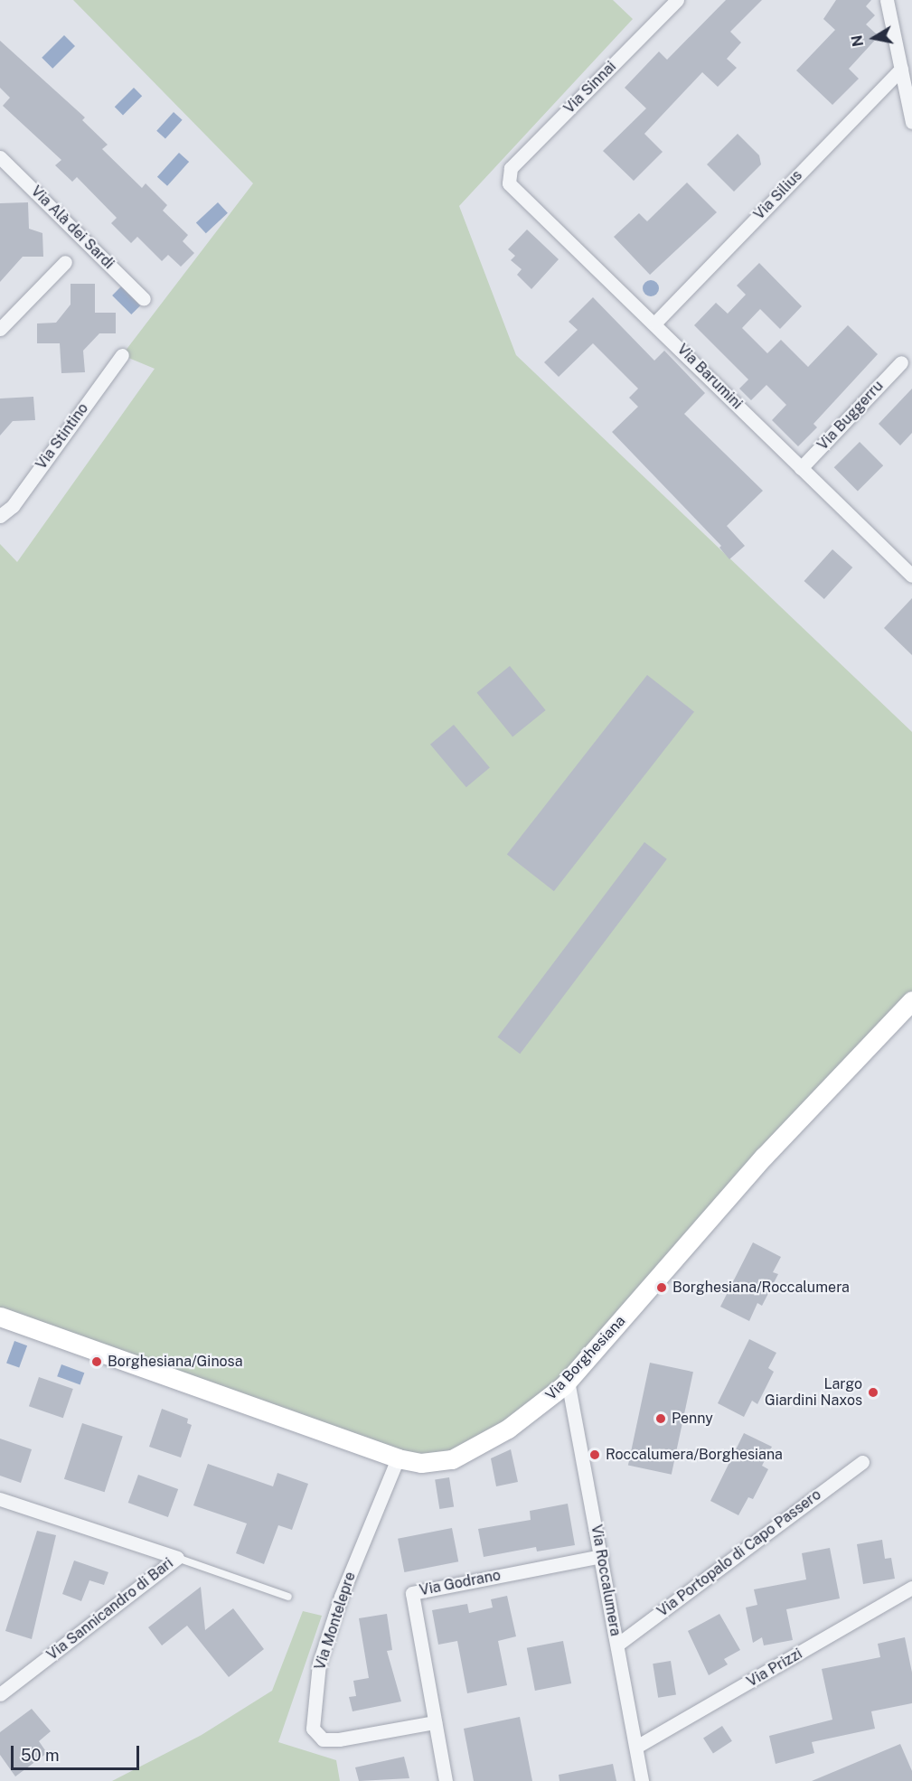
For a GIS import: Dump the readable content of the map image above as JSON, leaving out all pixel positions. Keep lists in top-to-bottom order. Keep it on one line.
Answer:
{"streets":{"street":["Via Sinnai","Via Silius","Via Alà dei Sardi","Via Barumini","Via Buggerru","Via Stintino","Via Borghesiana","Via Portopalo di Capo Passero","Via Roccalumera","Via Godrano","Via Sannicandro di Bari","Via Montelepre","Via Prizzi"]},"crossings":[["Via Sinnai","Via Barumini"],["Via Silius","Via Barumini"],["Via Barumini","Via Buggerru"],["Via Borghesiana","Via Roccalumera"],["Via Borghesiana","Via Montelepre"],["Via Portopalo di Capo Passero","Via Roccalumera"],["Via Roccalumera","Via Godrano"],["Via Roccalumera","Via Prizzi"],["Via Godrano","Via Montelepre"]],"places":["Borghesiana/Roccalumera","Borghesiana/Ginosa","Largo Giardini Naxos","Penny","Roccalumera/Borghesiana"],"scale_bar":"50 m","north":"left"}
